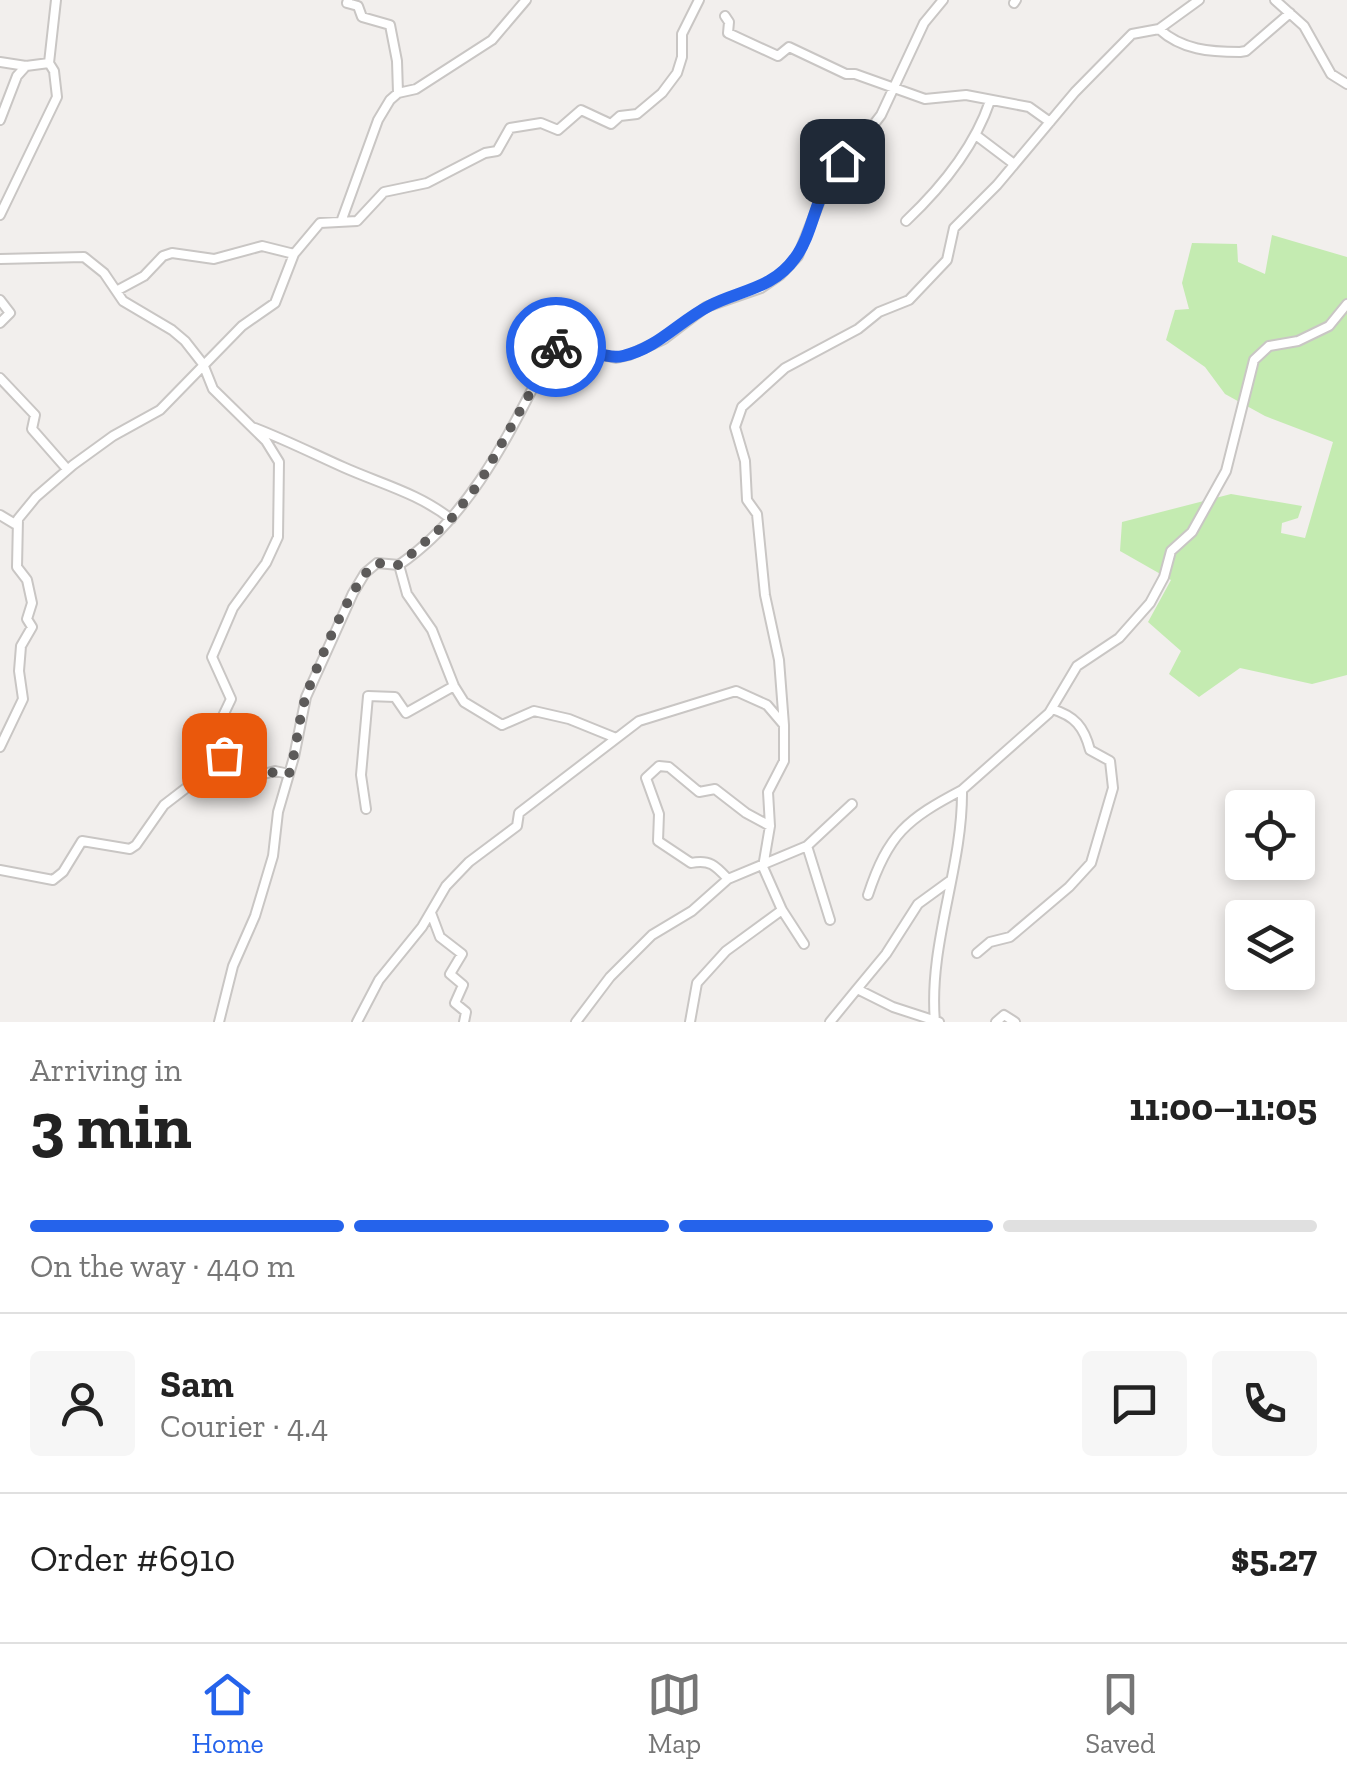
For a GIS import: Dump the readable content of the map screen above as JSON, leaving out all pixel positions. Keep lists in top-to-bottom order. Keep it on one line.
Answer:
{"page":{"heading":["3 min","Arriving in","11:00–11:05"],"panel":["Sam","Courier · 4.4","Order #6910","$5.27"],"bar":"On the way · 440 m","tabs":["Home","Map","Saved"]}}
